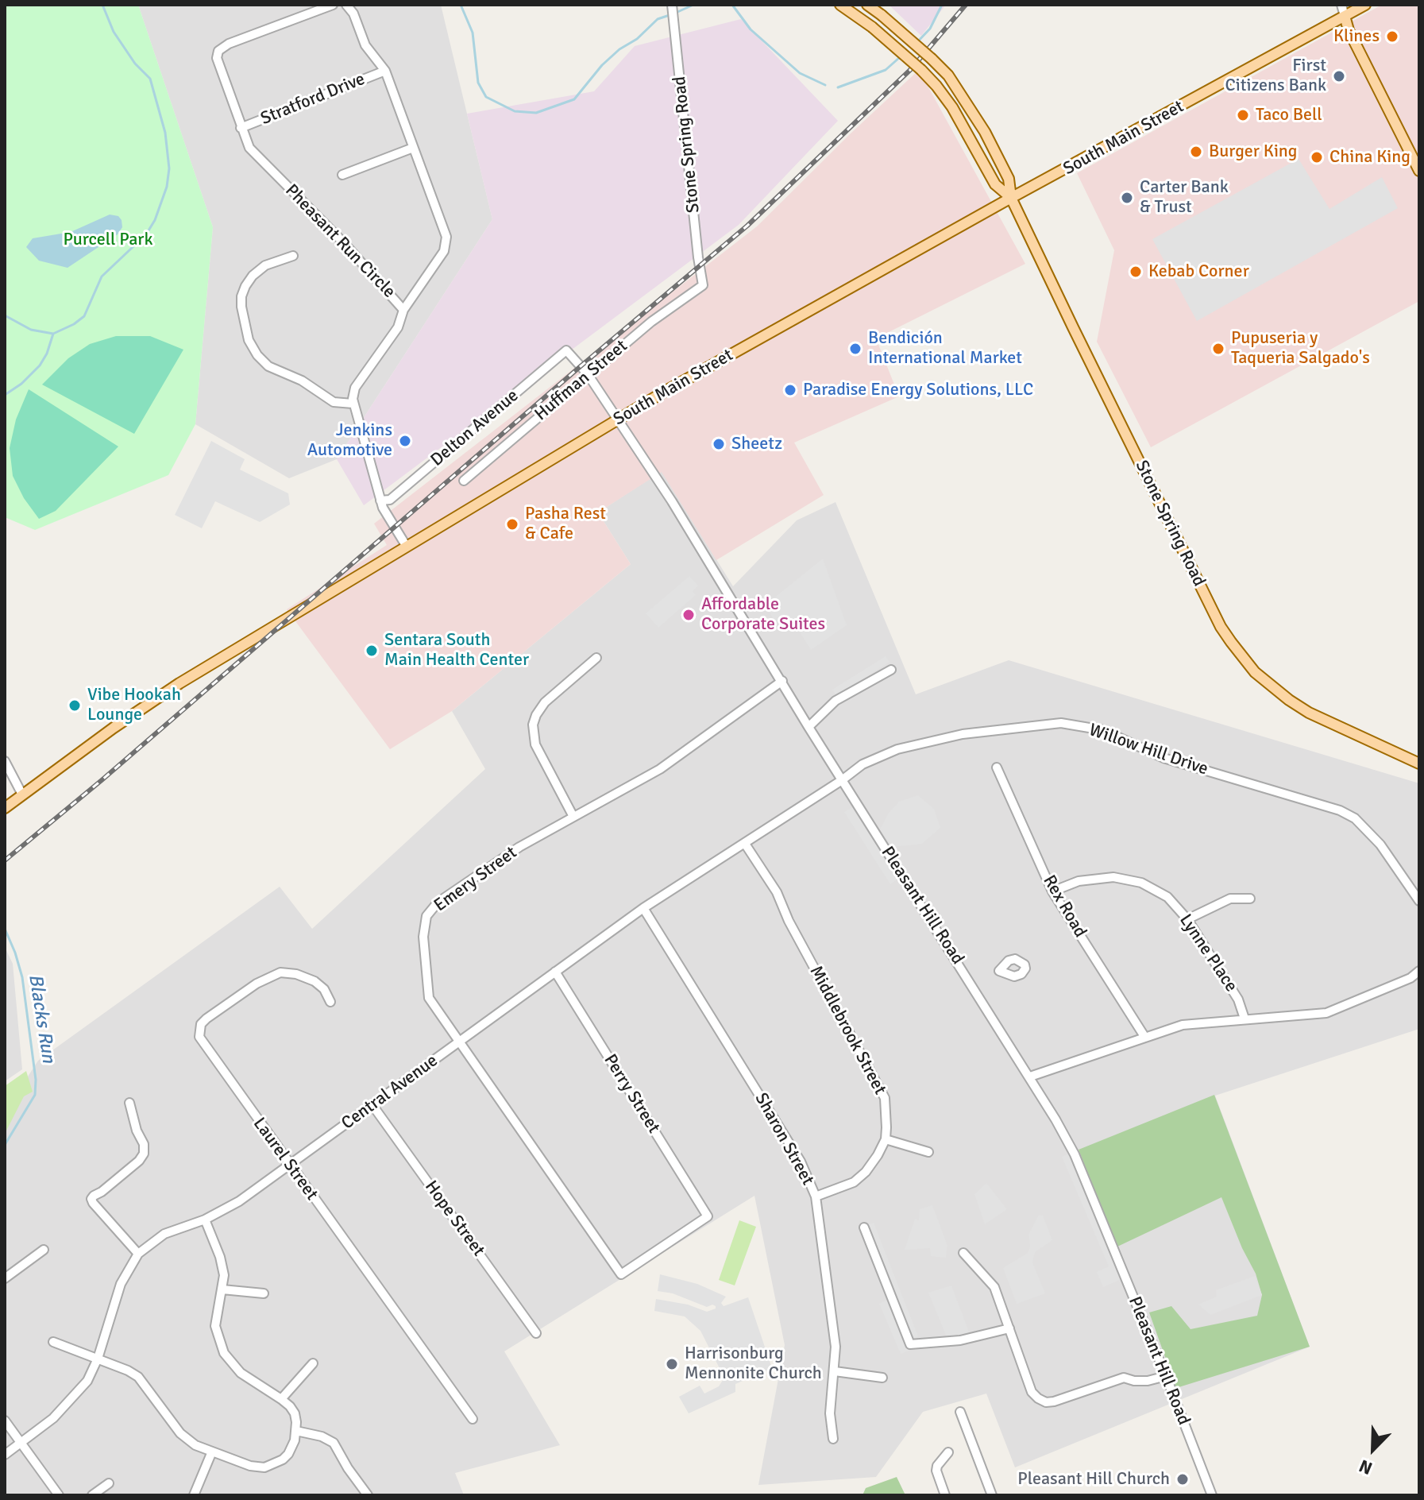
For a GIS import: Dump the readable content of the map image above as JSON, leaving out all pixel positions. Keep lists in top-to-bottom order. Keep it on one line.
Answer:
{"streets":{"main road":["South Main Street","Stone Spring Road"],"street":["Stratford Drive","Pheasant Run Circle","Huffman Street","Delton Avenue","Willow Hill Drive","Emery Street","Pleasant Hill Road","Rex Road","Lynne Place","Middlebrook Street","Central Avenue","Perry Street","Sharon Street","Laurel Street","Hope Street"]},"crossings":[["Stratford Drive","Pheasant Run Circle"],["South Main Street","Stone Spring Road"],["South Main Street","Pleasant Hill Road"],["Stone Spring Road","Huffman Street"],["Huffman Street","Pleasant Hill Road"],["Delton Avenue","Pleasant Hill Road"],["Willow Hill Drive","Pleasant Hill Road"],["Willow Hill Drive","Central Avenue"],["Emery Street","Pleasant Hill Road"],["Emery Street","Central Avenue"],["Emery Street","Perry Street"],["Pleasant Hill Road","Central Avenue"],["Rex Road","Lynne Place"],["Middlebrook Street","Central Avenue"],["Central Avenue","Perry Street"],["Central Avenue","Sharon Street"],["Central Avenue","Laurel Street"],["Central Avenue","Hope Street"]],"water":["Blacks Run"],"parks":["Purcell Park"],"places":["Klines","First Citizens Bank","Taco Bell","Burger King","China King","Carter Bank & Trust","Kebab Corner","Bendición International Market","Pupuseria y Taqueria Salgado's","Paradise Energy Solutions, LLC","Jenkins Automotive","Sheetz","Pasha Rest & Cafe","Affordable Corporate Suites","Sentara South Main Health Center","Vibe Hookah Lounge","Harrisonburg Mennonite Church","Pleasant Hill Church"],"north":"bottom left"}
